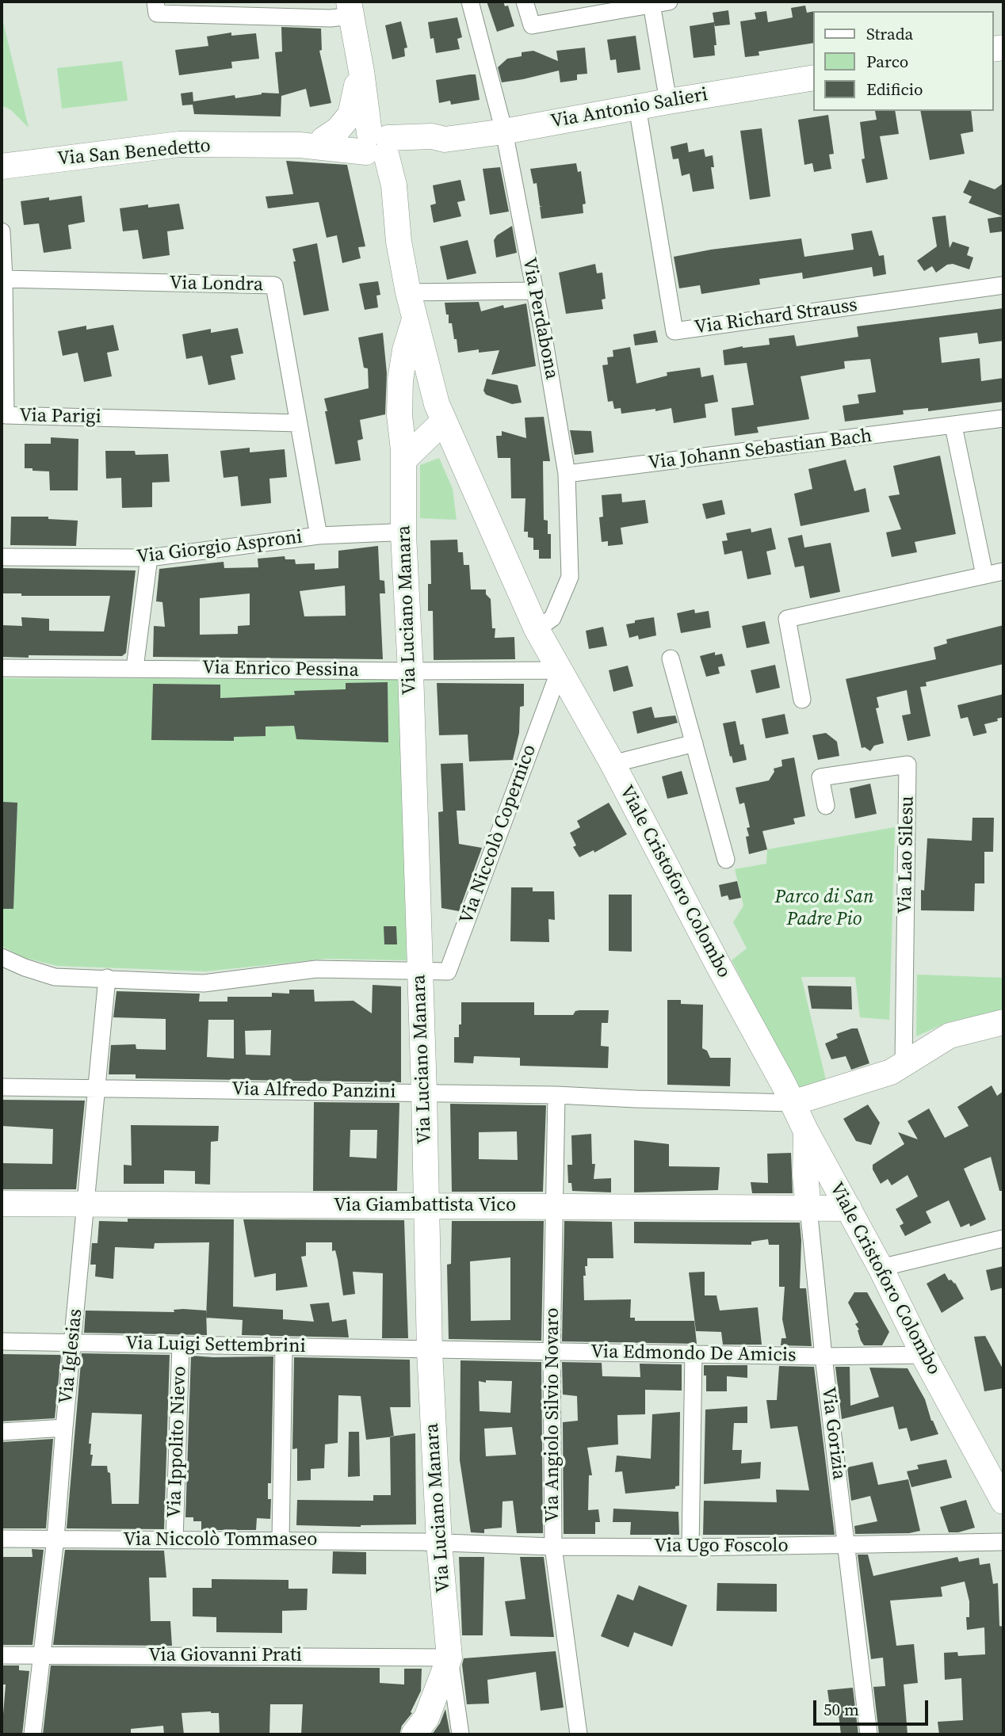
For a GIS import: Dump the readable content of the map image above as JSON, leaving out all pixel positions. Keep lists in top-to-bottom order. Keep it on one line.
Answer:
{"streets":{"street":["Via Antonio Salieri","Via San Benedetto","Via Londra","Via Richard Strauss","Via Perdabona","Via Parigi","Via Johann Sebastian Bach","Via Giorgio Asproni","Via Luciano Manara","Via Enrico Pessina","Via Niccolò Copernico","Via Lao Silesu","Viale Cristoforo Colombo","Via Alfredo Panzini","Via Giambattista Vico","Via Luigi Settembrini","Via Edmondo De Amicis","Via Iglesias","Via Angiolo Silvio Novaro","Via Gorizia","Via Ippolito Nievo","Via Niccolò Tommaseo","Via Ugo Foscolo","Via Giovanni Prati"]},"crossings":[["Via Antonio Salieri","Via San Benedetto"],["Via Antonio Salieri","Via Richard Strauss"],["Via Antonio Salieri","Via Perdabona"],["Via Antonio Salieri","Viale Cristoforo Colombo"],["Via San Benedetto","Viale Cristoforo Colombo"],["Via Londra","Via Parigi"],["Via Londra","Via Giorgio Asproni"],["Via Perdabona","Via Johann Sebastian Bach"],["Via Perdabona","Viale Cristoforo Colombo"],["Via Giorgio Asproni","Via Luciano Manara"],["Via Luciano Manara","Via Enrico Pessina"],["Via Luciano Manara","Via Niccolò Copernico"],["Via Luciano Manara","Viale Cristoforo Colombo"],["Via Luciano Manara","Via Alfredo Panzini"],["Via Luciano Manara","Via Giambattista Vico"],["Via Luciano Manara","Via Luigi Settembrini"],["Via Luciano Manara","Via Edmondo De Amicis"],["Via Luciano Manara","Via Niccolò Tommaseo"],["Via Luciano Manara","Via Ugo Foscolo"],["Via Luciano Manara","Via Giovanni Prati"],["Via Enrico Pessina","Via Niccolò Copernico"],["Via Enrico Pessina","Viale Cristoforo Colombo"],["Via Niccolò Copernico","Viale Cristoforo Colombo"],["Viale Cristoforo Colombo","Via Alfredo Panzini"],["Viale Cristoforo Colombo","Via Giambattista Vico"],["Viale Cristoforo Colombo","Via Edmondo De Amicis"],["Viale Cristoforo Colombo","Via Gorizia"],["Via Alfredo Panzini","Via Iglesias"],["Via Alfredo Panzini","Via Angiolo Silvio Novaro"],["Via Giambattista Vico","Via Iglesias"],["Via Giambattista Vico","Via Angiolo Silvio Novaro"],["Via Giambattista Vico","Via Gorizia"],["Via Luigi Settembrini","Via Edmondo De Amicis"],["Via Luigi Settembrini","Via Iglesias"],["Via Luigi Settembrini","Via Ippolito Nievo"],["Via Edmondo De Amicis","Via Angiolo Silvio Novaro"],["Via Edmondo De Amicis","Via Gorizia"],["Via Iglesias","Via Niccolò Tommaseo"],["Via Iglesias","Via Giovanni Prati"],["Via Angiolo Silvio Novaro","Via Ugo Foscolo"],["Via Gorizia","Via Ugo Foscolo"],["Via Ippolito Nievo","Via Niccolò Tommaseo"],["Via Niccolò Tommaseo","Via Ugo Foscolo"]],"parks":["Parco di San Padre Pio"],"legend":["Strada","Parco","Edificio"],"scale_bar":"50 m"}
